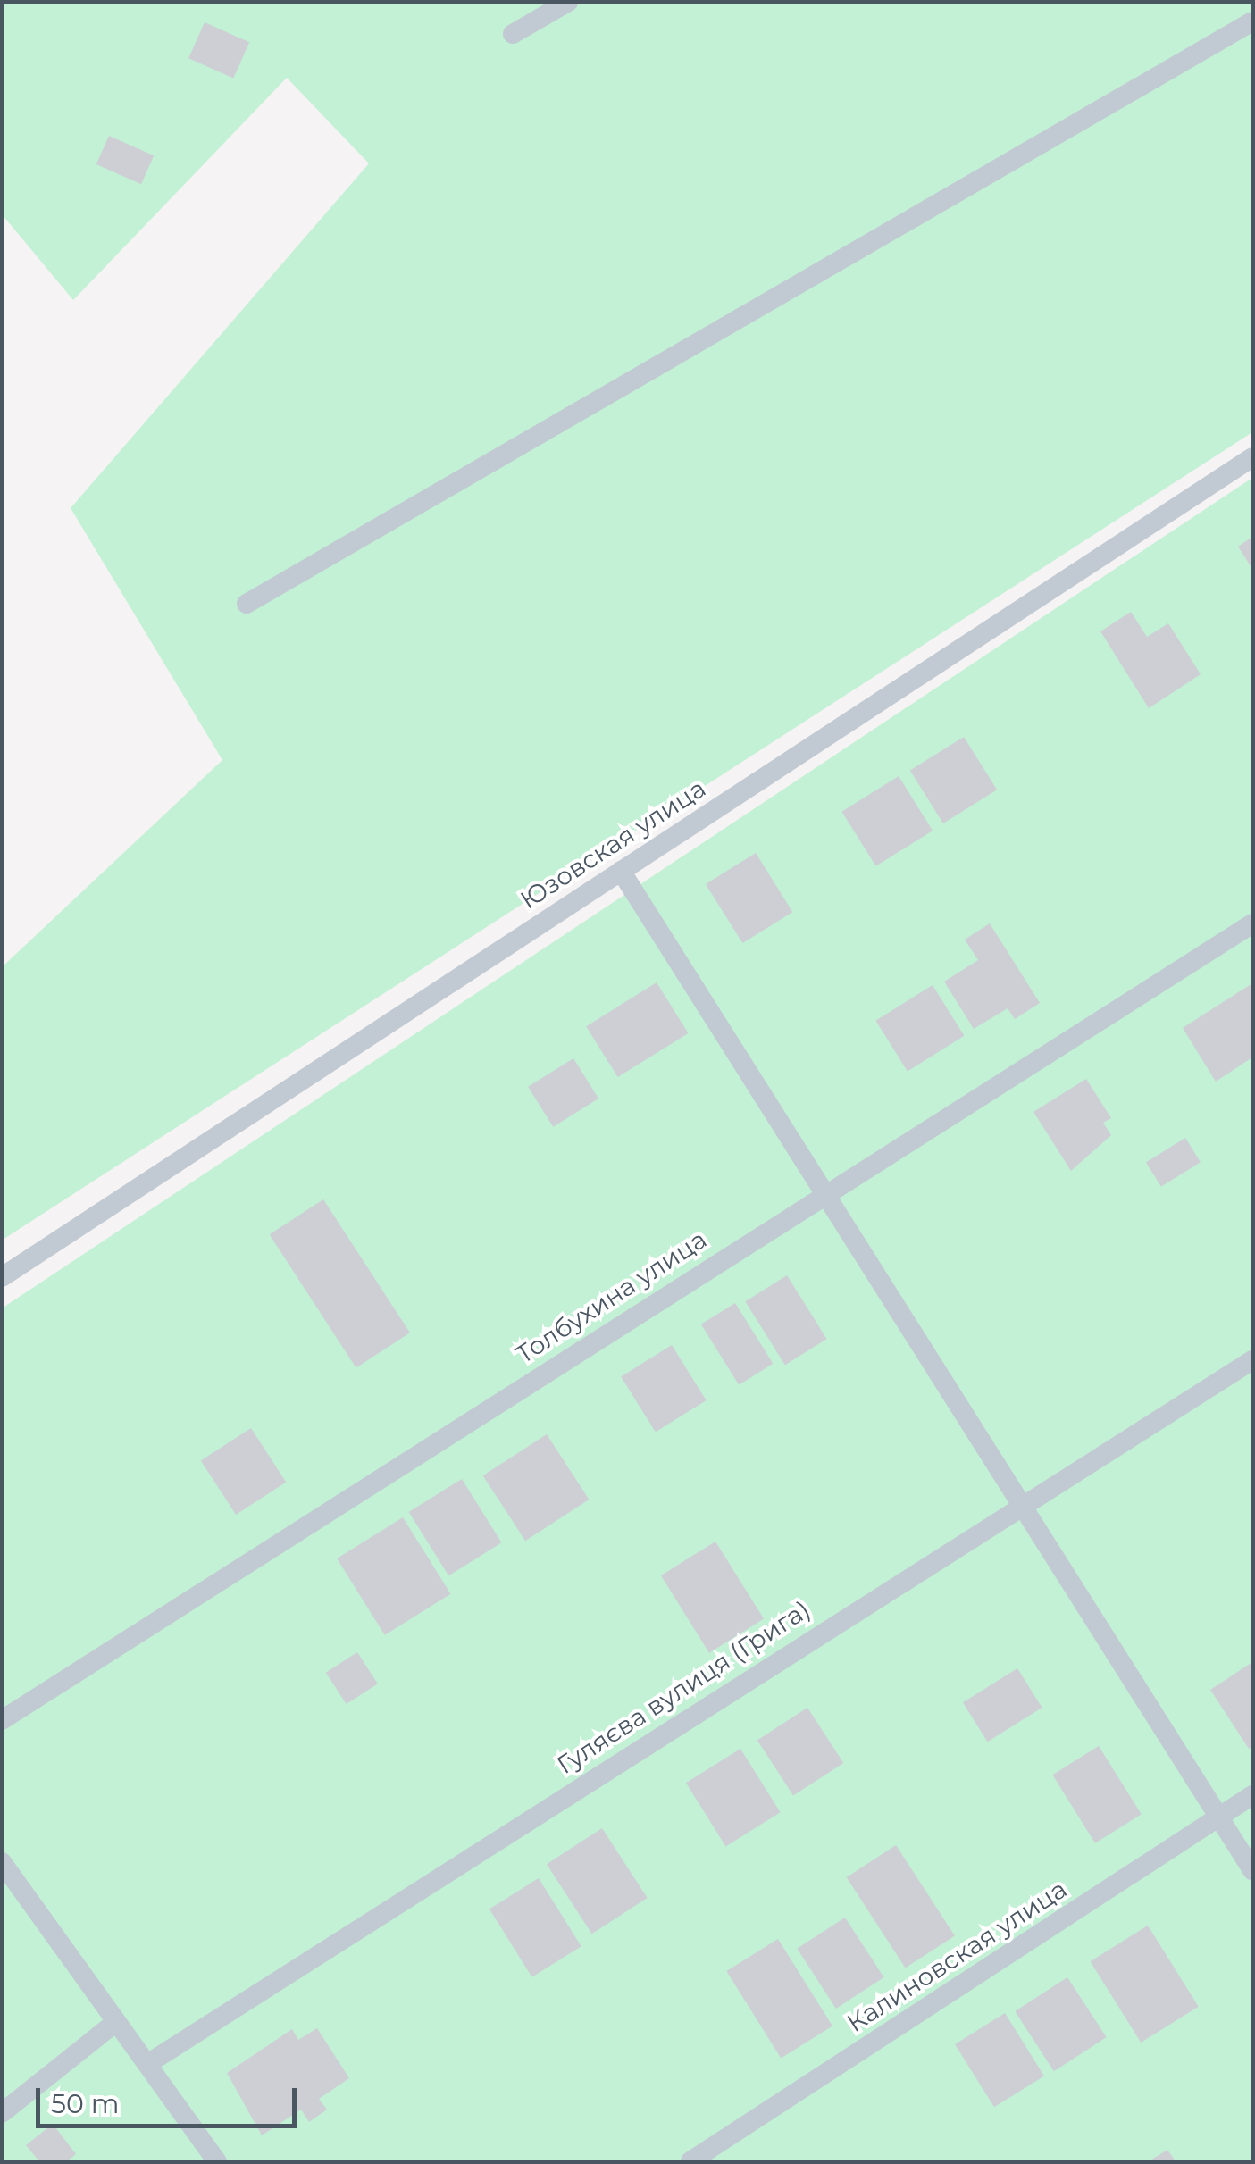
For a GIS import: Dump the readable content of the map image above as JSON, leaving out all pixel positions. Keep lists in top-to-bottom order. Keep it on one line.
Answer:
{"streets":{"lane":["Юзовская улица","Толбухина улица","Гуляєва вулиця (Грига)","Калиновская улица"]},"scale_bar":"50 m"}
